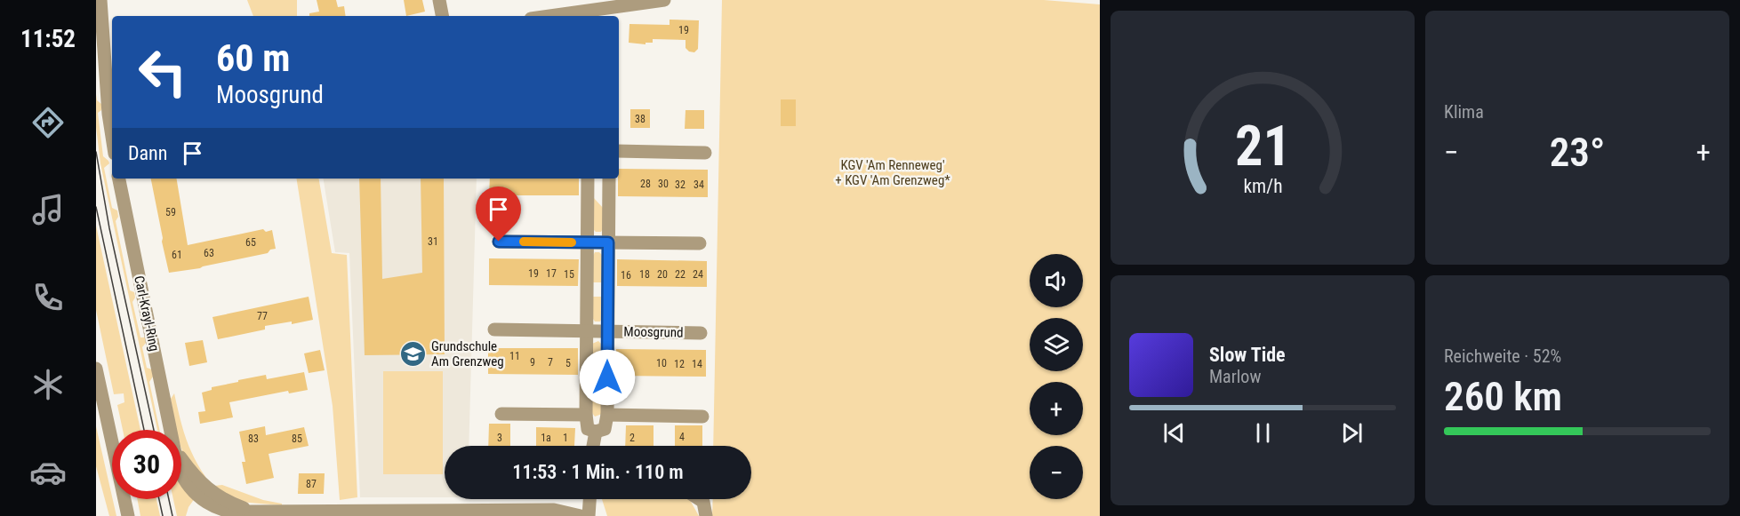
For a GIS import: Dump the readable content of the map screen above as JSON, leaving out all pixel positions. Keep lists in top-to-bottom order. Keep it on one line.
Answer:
{"streets":{"street":["Carl-Krayl-Ring","Moosgrund"]},"parks":["KGV 'Am Renneweg' + KGV 'Am Grenzweg*"],"places":{"school or university":["Grundschule Am Grenzweg"]},"house_numbers":["19","38","28","30","32","34","59","31","65","63","61","19","17","15","18","20","22","24","16","77","11","9","7","5","10","12","14","4","3","1a","1","2","83","85","87"],"page":{"tabs":"11:52","tile":["Klima",["Reichweite · 52%","260 km"]],"turn":["60 m","Moosgrund"],"then":"Dann","heat":["−","23°","+"],"map_buttons":["+","−"],"song":["Slow Tide","Marlow"],"limit":"30","trip":"11:53 · 1 Min. · 110 m","gauge":["21","km/h"]}}
